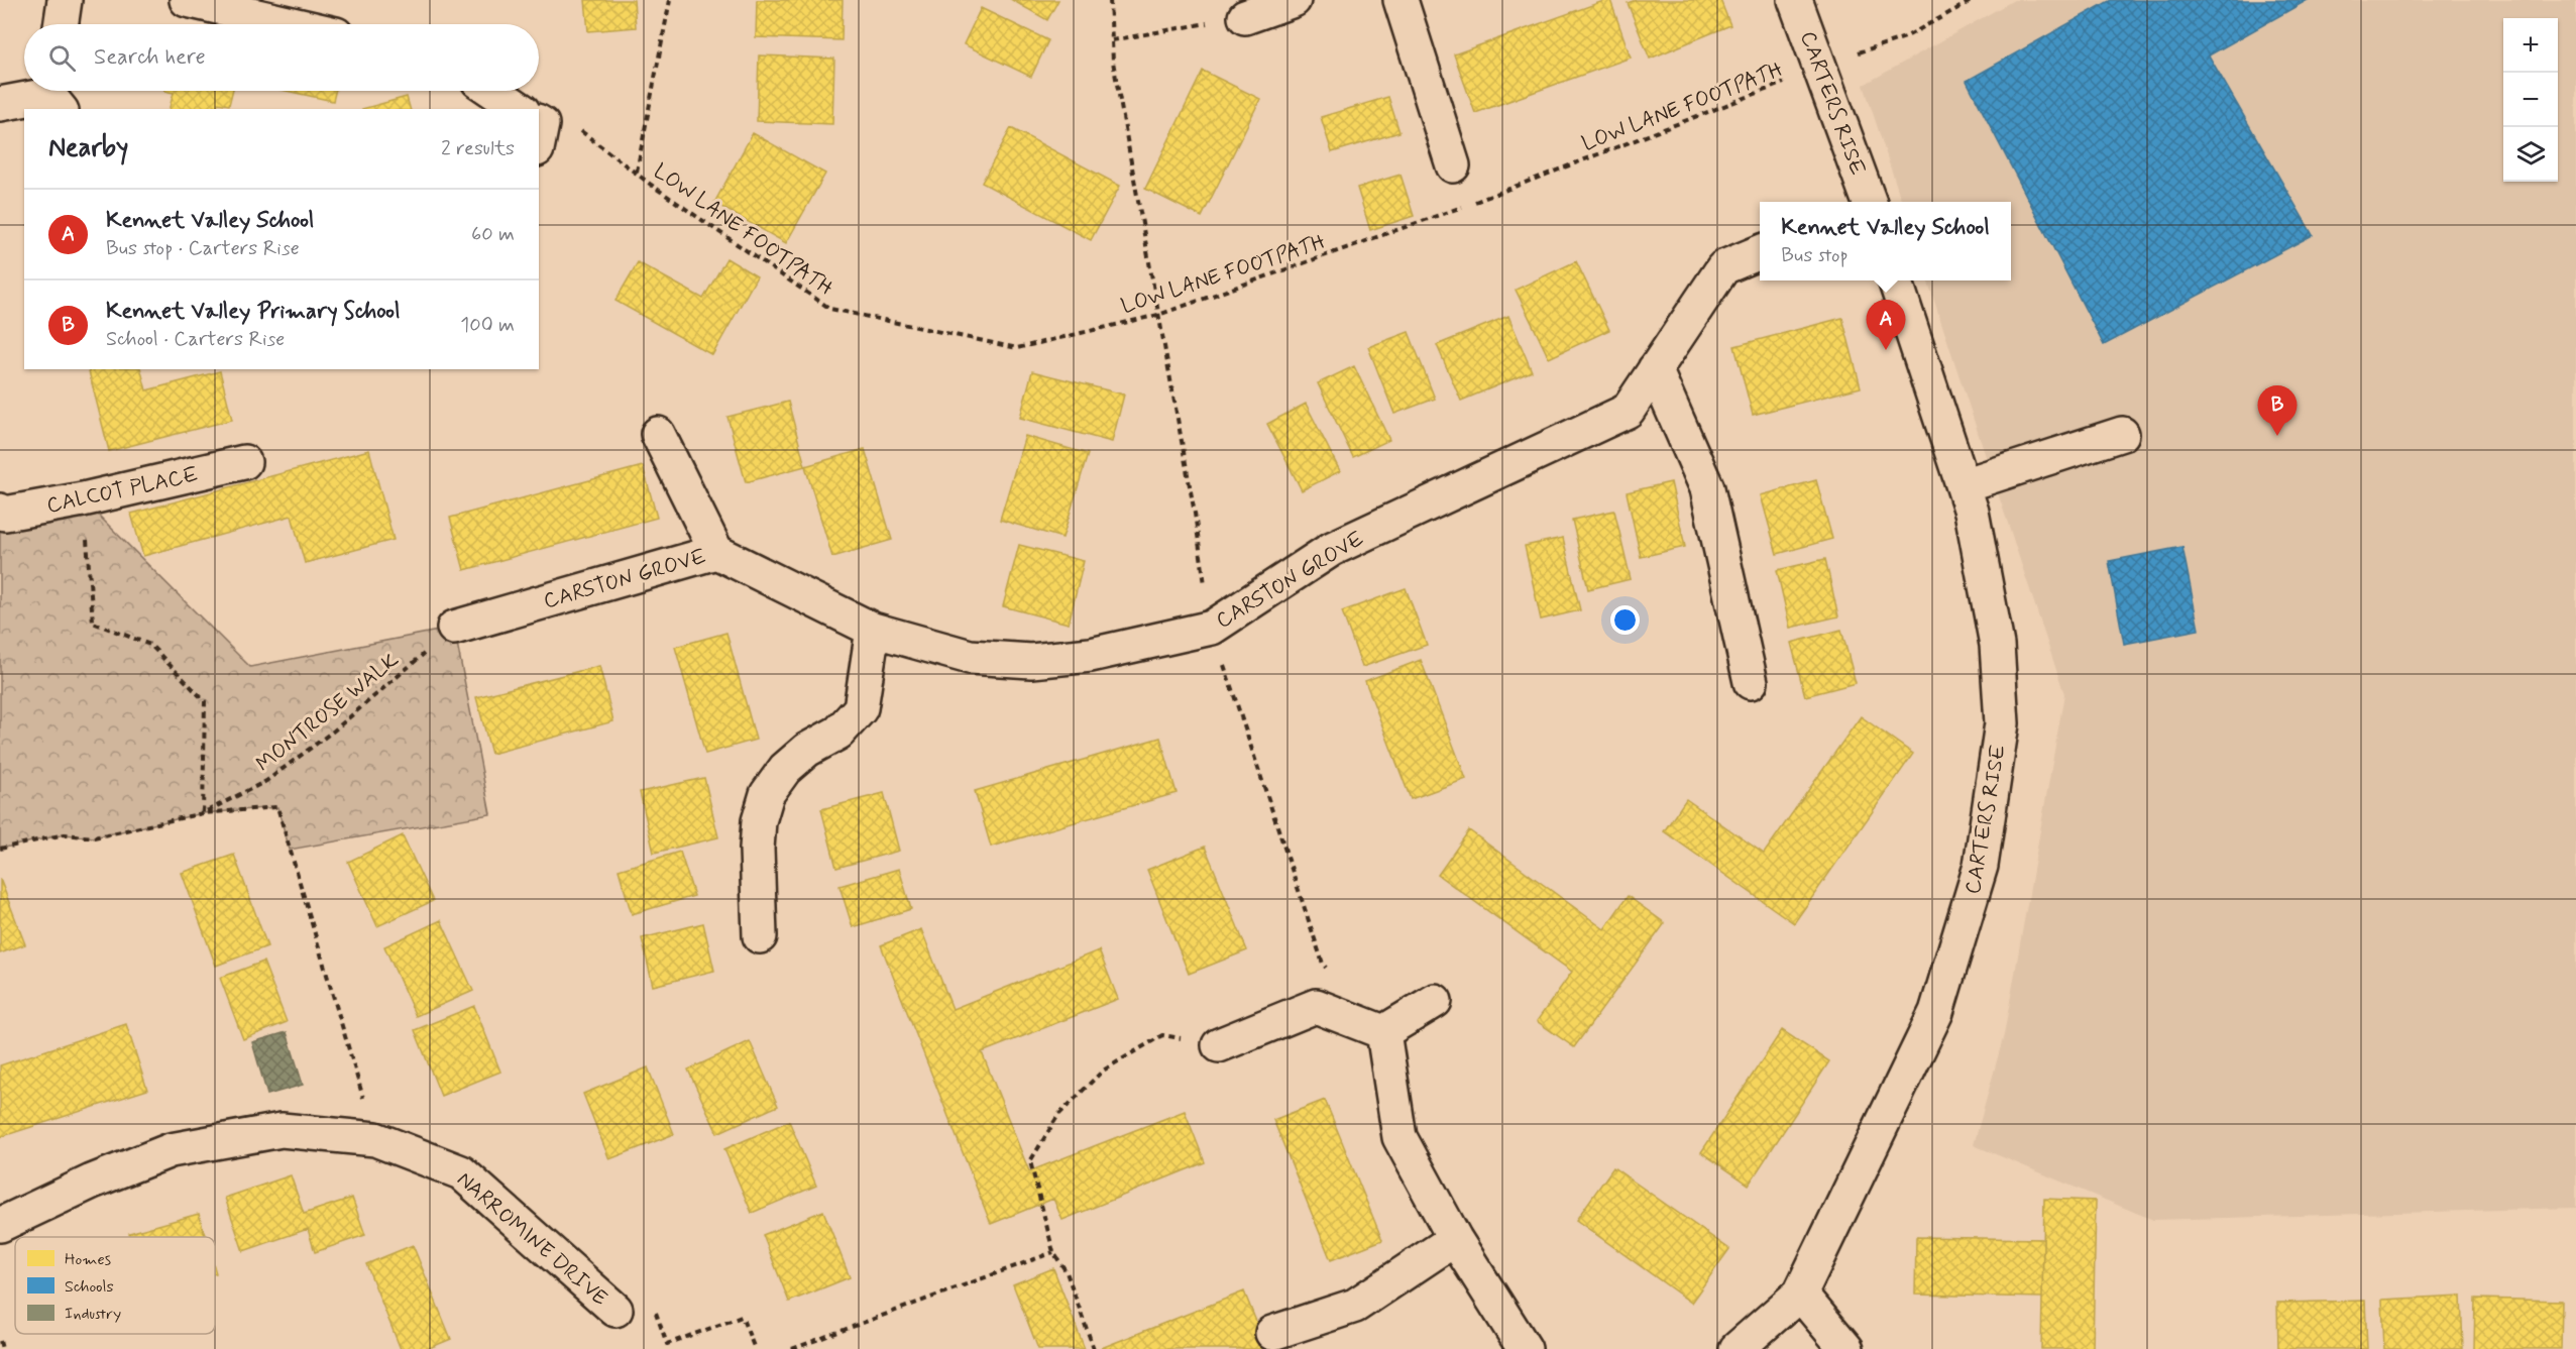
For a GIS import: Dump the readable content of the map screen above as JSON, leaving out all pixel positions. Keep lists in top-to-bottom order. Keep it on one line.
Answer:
{"streets":{"street":["CARTERS RISE","CALCOT PLACE","CARSTON GROVE","NARROMINE DRIVE"],"path":["LOW LANE FOOTPATH","MONTROSE WALK"]},"crossings":[["CARTERS RISE","LOW LANE FOOTPATH"],["CARSTON GROVE","MONTROSE WALK"]],"legend":["Homes","Schools","Industry"],"page":{"map_buttons":["+","−"],"search":"Search here","heading":["Nearby","2 results"],"list":[{"mark":"A","name":"Kennet Valley School","note":"Bus stop · Carters Rise","value":"60 m"},{"mark":"B","name":"Kennet Valley Primary School","note":"School · Carters Rise","value":"100 m"}],"popup":["Kennet Valley School","Bus stop"],"pins":["A","B"]}}
